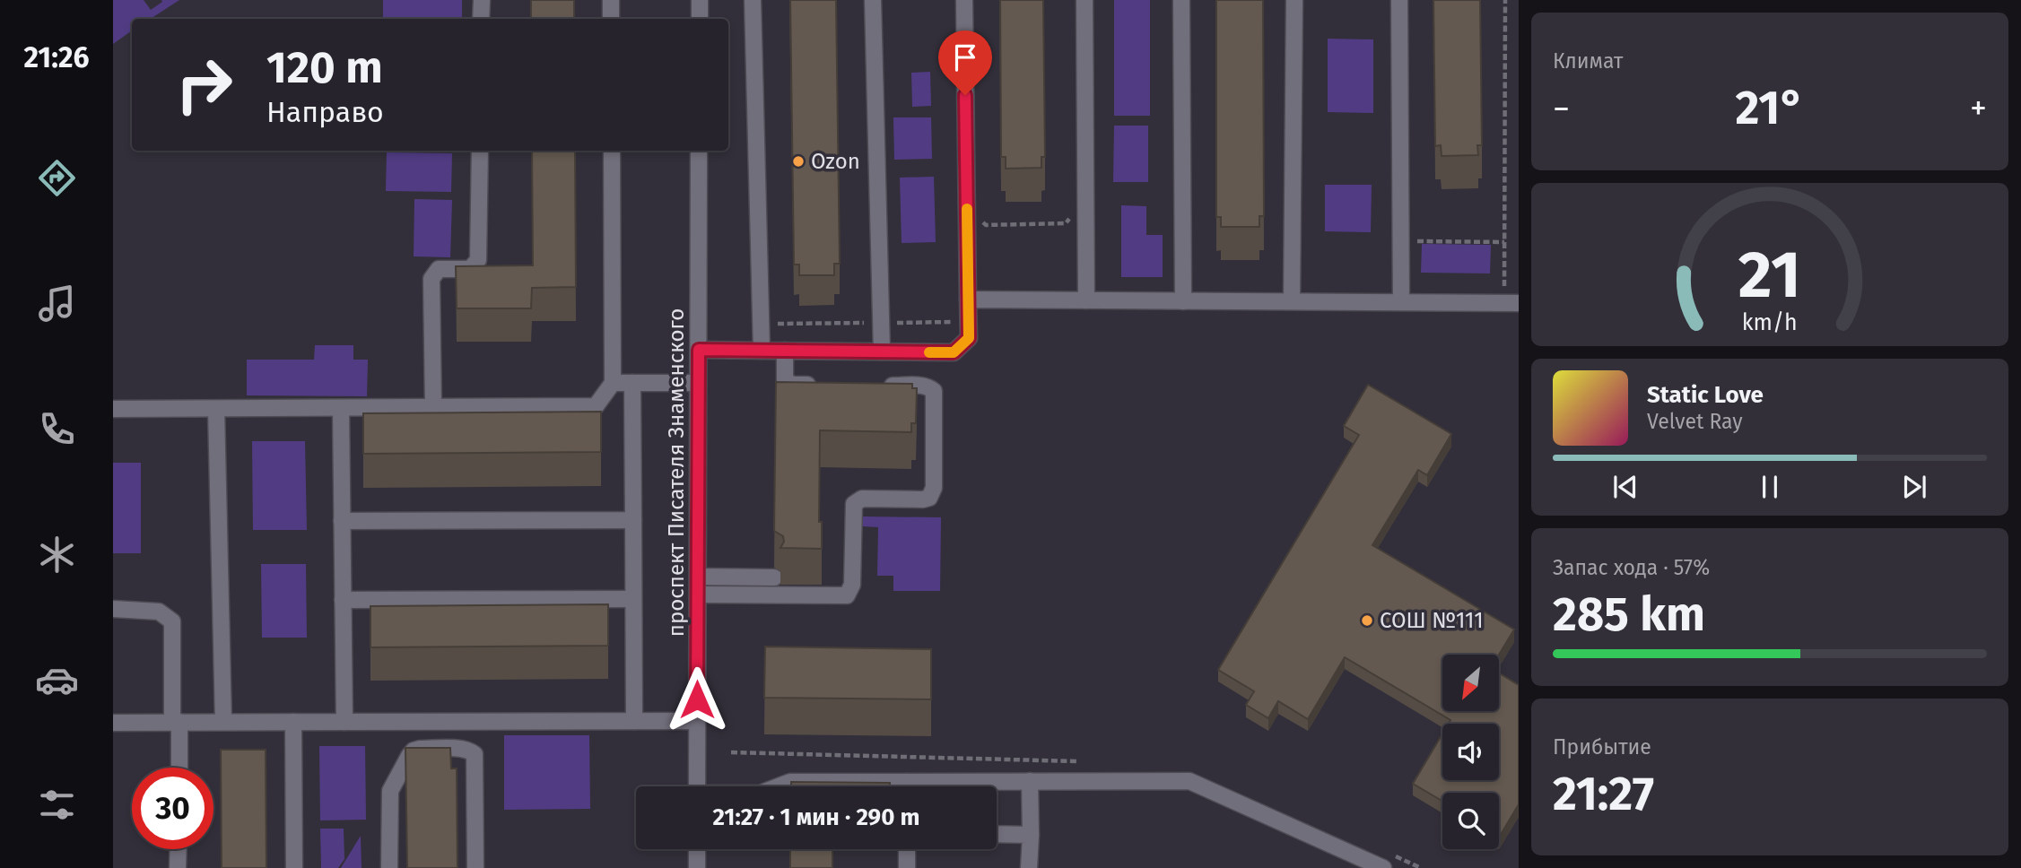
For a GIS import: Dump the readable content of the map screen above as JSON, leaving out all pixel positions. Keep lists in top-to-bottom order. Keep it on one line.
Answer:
{"streets":{"street":["проспект Писателя Знаменского"]},"places":["Ozon","СОШ №111"],"north":"bottom left","page":{"tabs":"21:26","tile":["Климат",["Запас хода · 57%","285 km"],["Прибытие","21:27"]],"turn":["120 m","Направо"],"heat":["−","21°","+"],"song":["Static Love","Velvet Ray"],"limit":"30","trip":"21:27 · 1 мин · 290 m","gauge":["21","km/h"]}}
